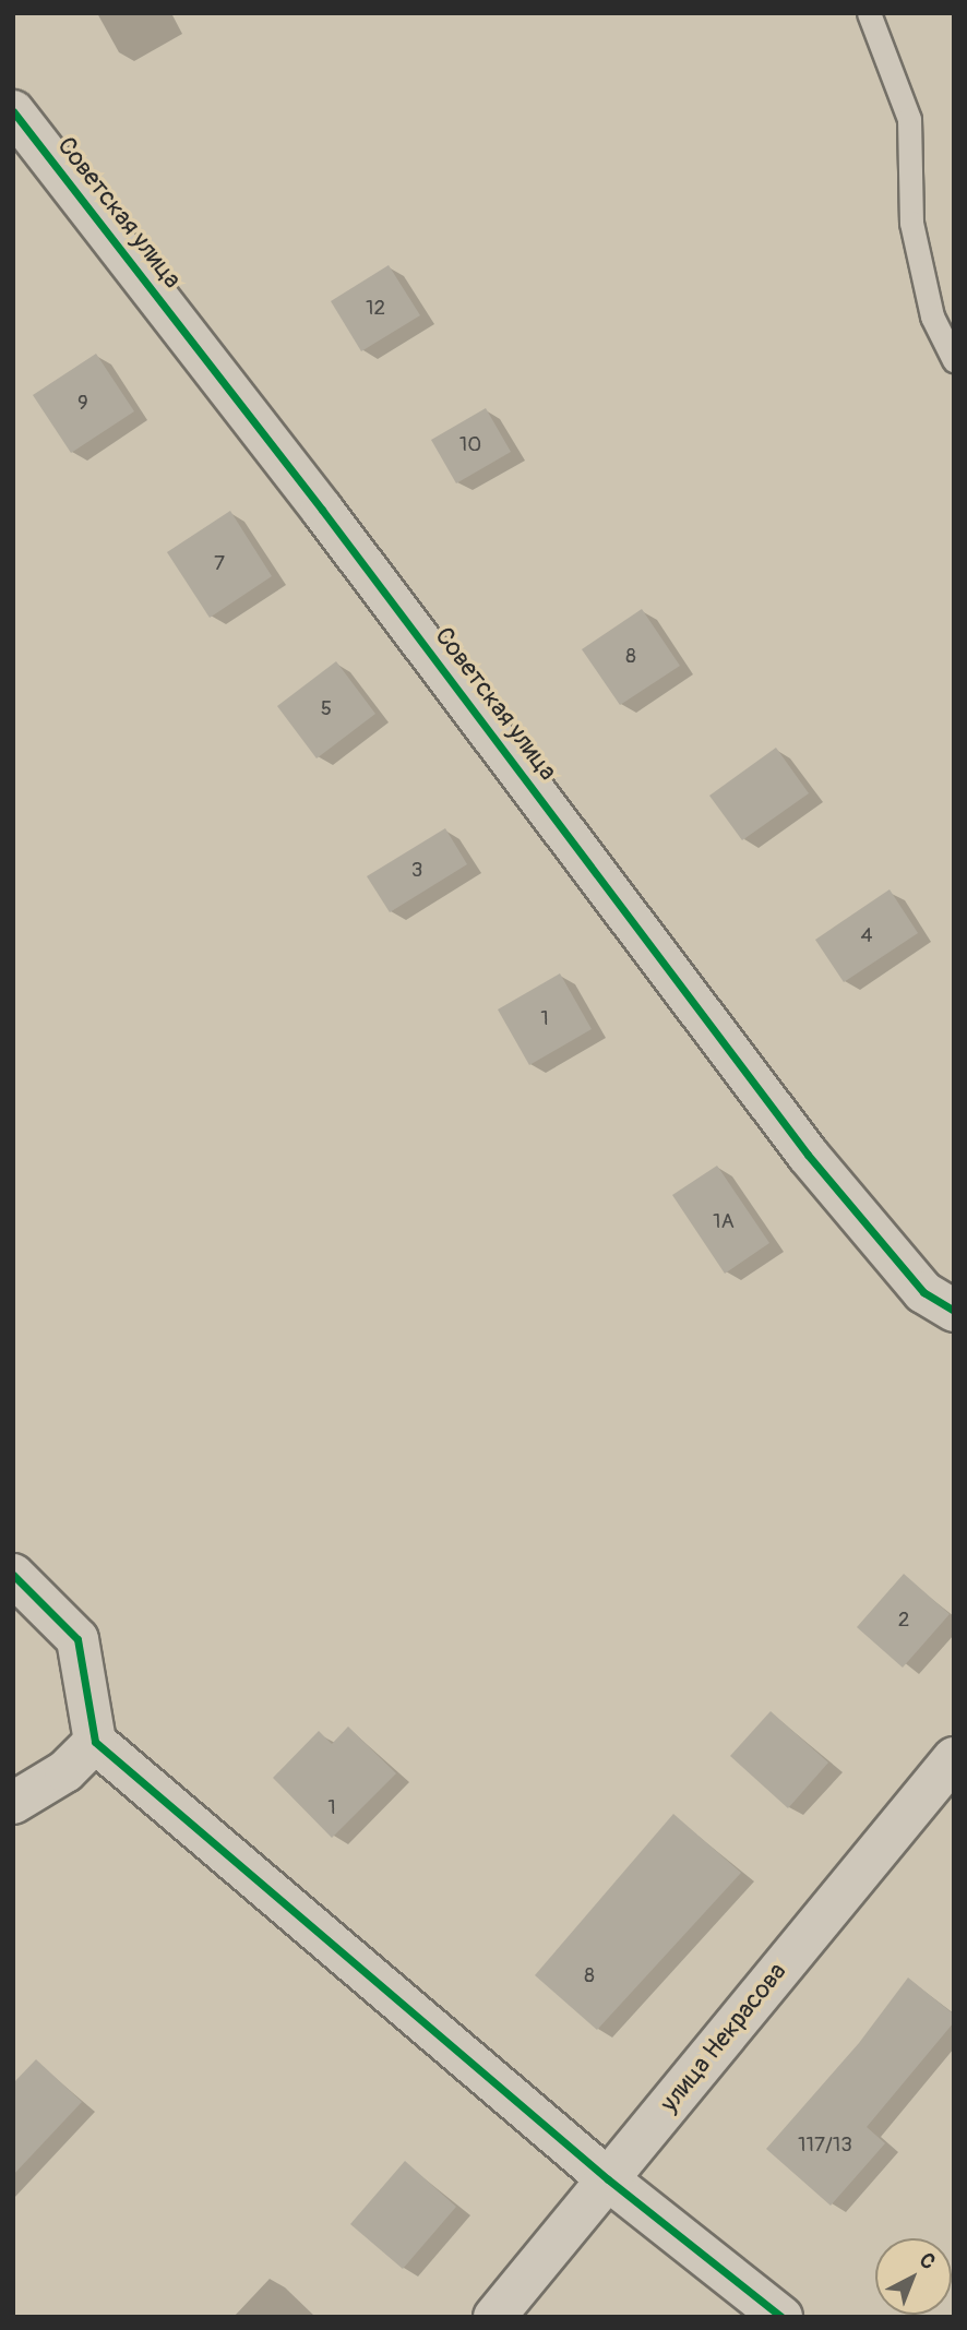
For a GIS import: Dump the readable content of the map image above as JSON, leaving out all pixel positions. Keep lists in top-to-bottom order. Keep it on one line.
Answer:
{"streets":{"street":["Советская улица","улица Некрасова"]},"house_numbers":["12","9","10","7","8","5","3","4","1","1А","2","1","8","117/13"],"north":"top right"}
